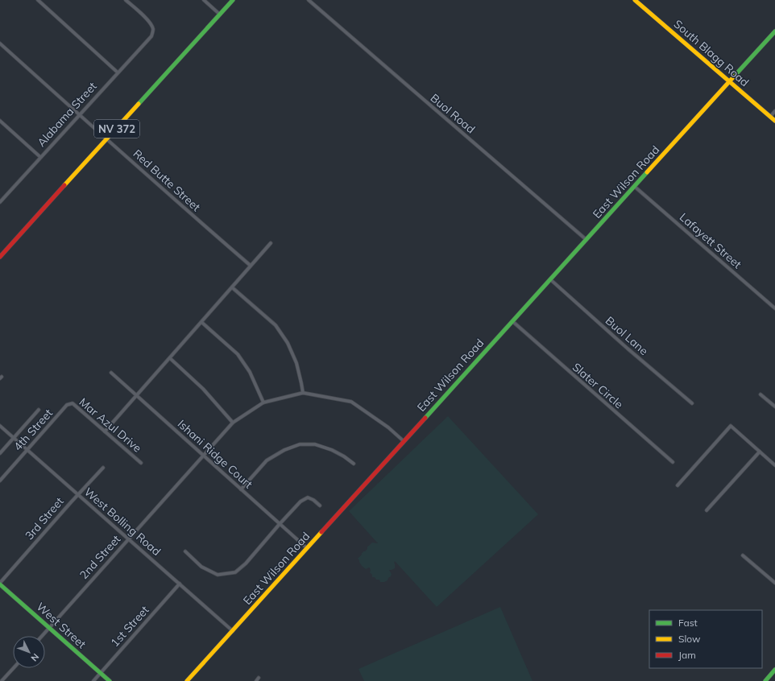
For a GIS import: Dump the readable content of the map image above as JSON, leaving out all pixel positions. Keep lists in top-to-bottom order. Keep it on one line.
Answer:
{"streets":{"street":["South Blagg Road","Buol Road","Alabama Street","NV 372","Red Butte Street","East Wilson Road","Lafayett Street","Buol Lane","Slater Circle","Mar Azul Drive","4th Street","Ishani Ridge Court","3rd Street","West Bolling Road","2nd Street","West Street","1st Street"]},"crossings":[["South Blagg Road","East Wilson Road"],["Buol Road","East Wilson Road"],["Alabama Street","Red Butte Street"],["NV 372","Red Butte Street"],["East Wilson Road","Lafayett Street"],["East Wilson Road","Buol Lane"],["East Wilson Road","Slater Circle"],["East Wilson Road","Ishani Ridge Court"],["East Wilson Road","West Bolling Road"],["Mar Azul Drive","4th Street"],["4th Street","West Bolling Road"],["Ishani Ridge Court","2nd Street"],["3rd Street","West Bolling Road"],["3rd Street","West Street"],["West Bolling Road","2nd Street"],["West Bolling Road","1st Street"],["2nd Street","West Street"],["West Street","1st Street"]],"legend":["Fast","Slow","Jam"],"north":"bottom right"}
